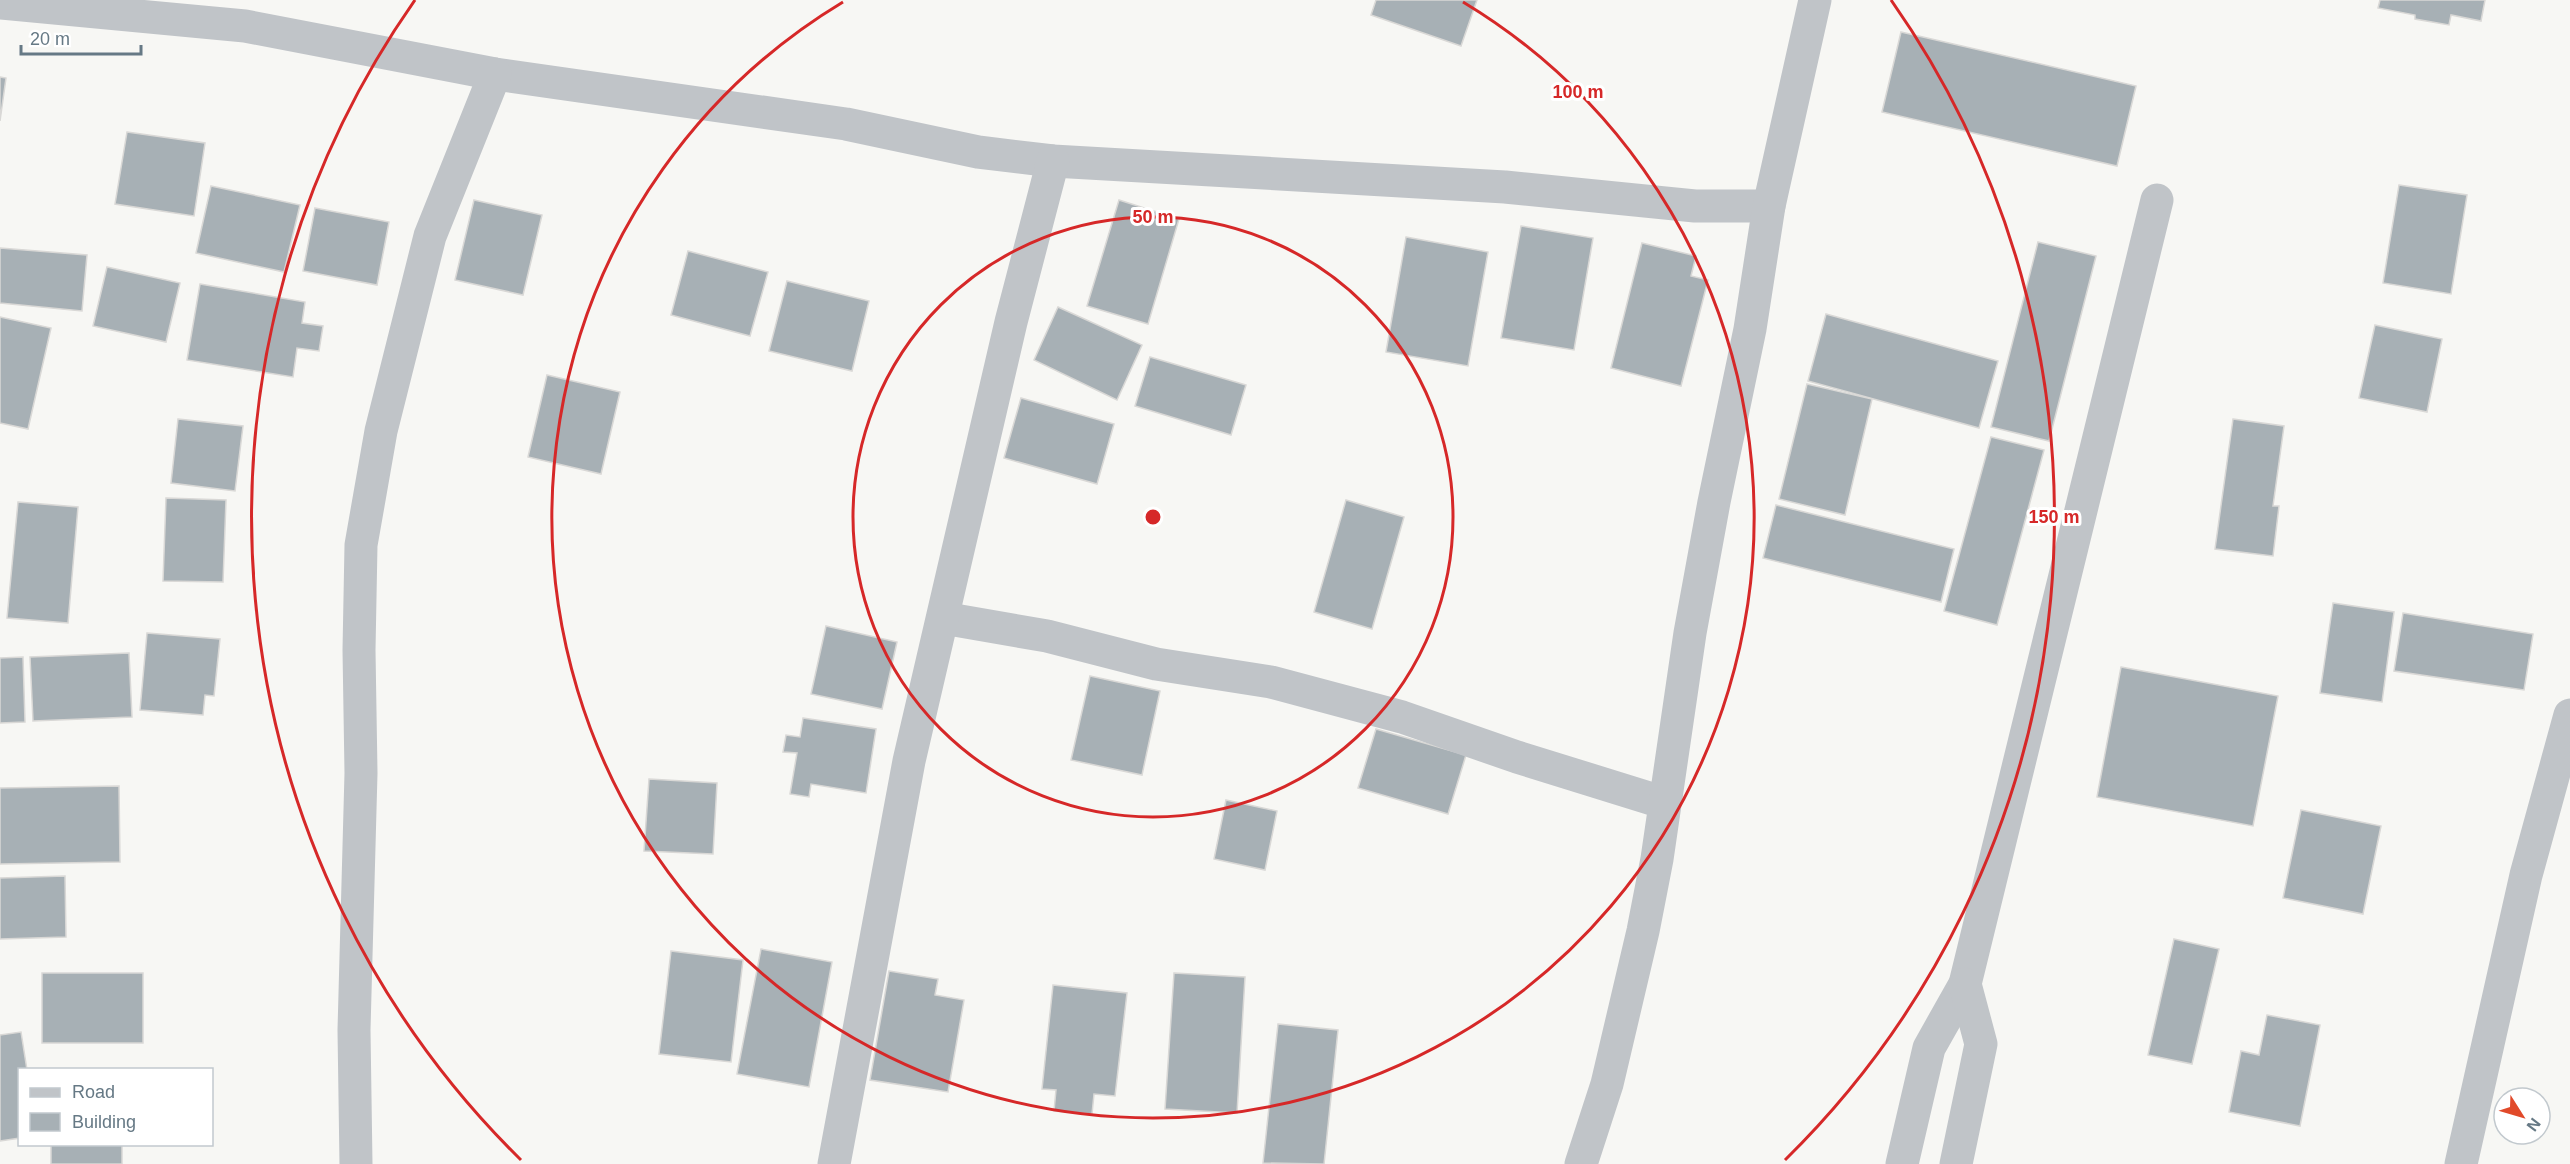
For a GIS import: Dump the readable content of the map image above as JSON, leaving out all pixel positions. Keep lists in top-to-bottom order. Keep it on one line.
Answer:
{"legend":["Road","Building"],"scale_bar":"20 m","north":"bottom right","rings":["100 m","50 m","150 m"]}
